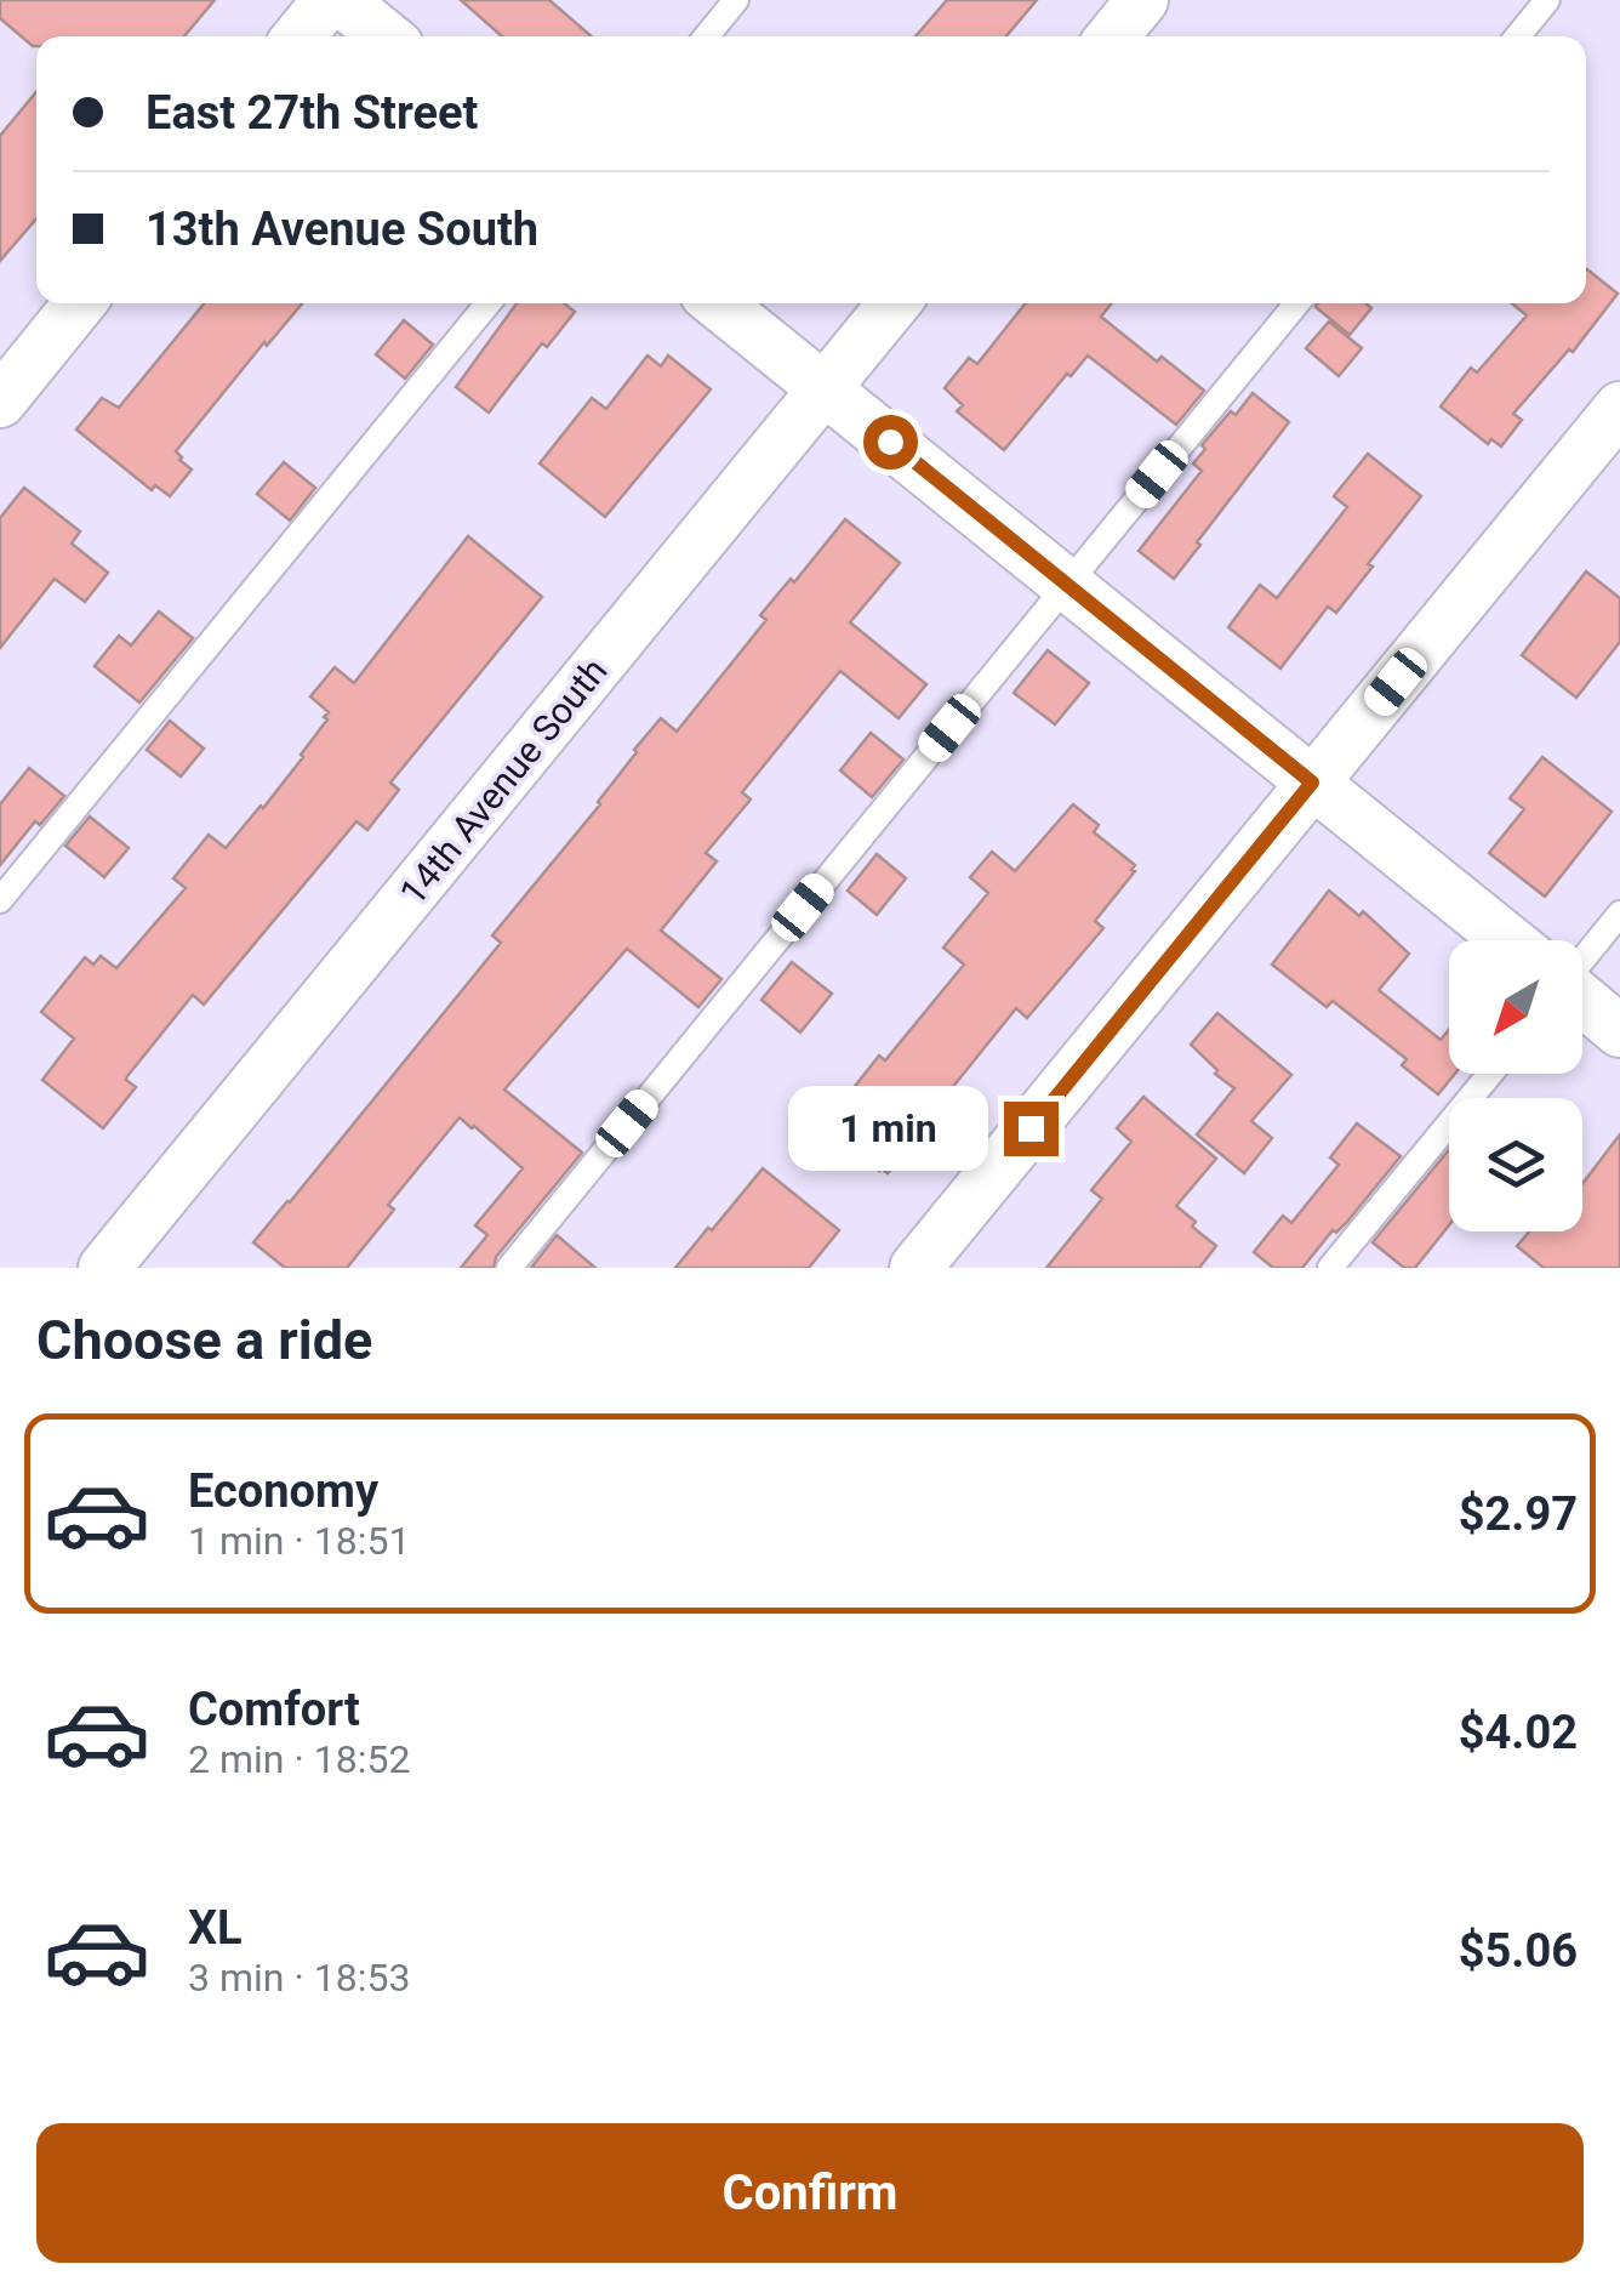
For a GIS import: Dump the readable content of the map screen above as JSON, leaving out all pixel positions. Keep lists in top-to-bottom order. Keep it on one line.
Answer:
{"streets":{"street":["14th Avenue South"]},"north":"bottom left","page":{"banner":["East 27th Street","13th Avenue South"],"bubble":"1 min","heading":"Choose a ride","list":[{"name":"Economy","note":"1 min · 18:51","value":"$2.97"},{"name":"Comfort","note":"2 min · 18:52","value":"$4.02"},{"name":"XL","note":"3 min · 18:53","value":"$5.06"}],"buttons":"Confirm"}}
